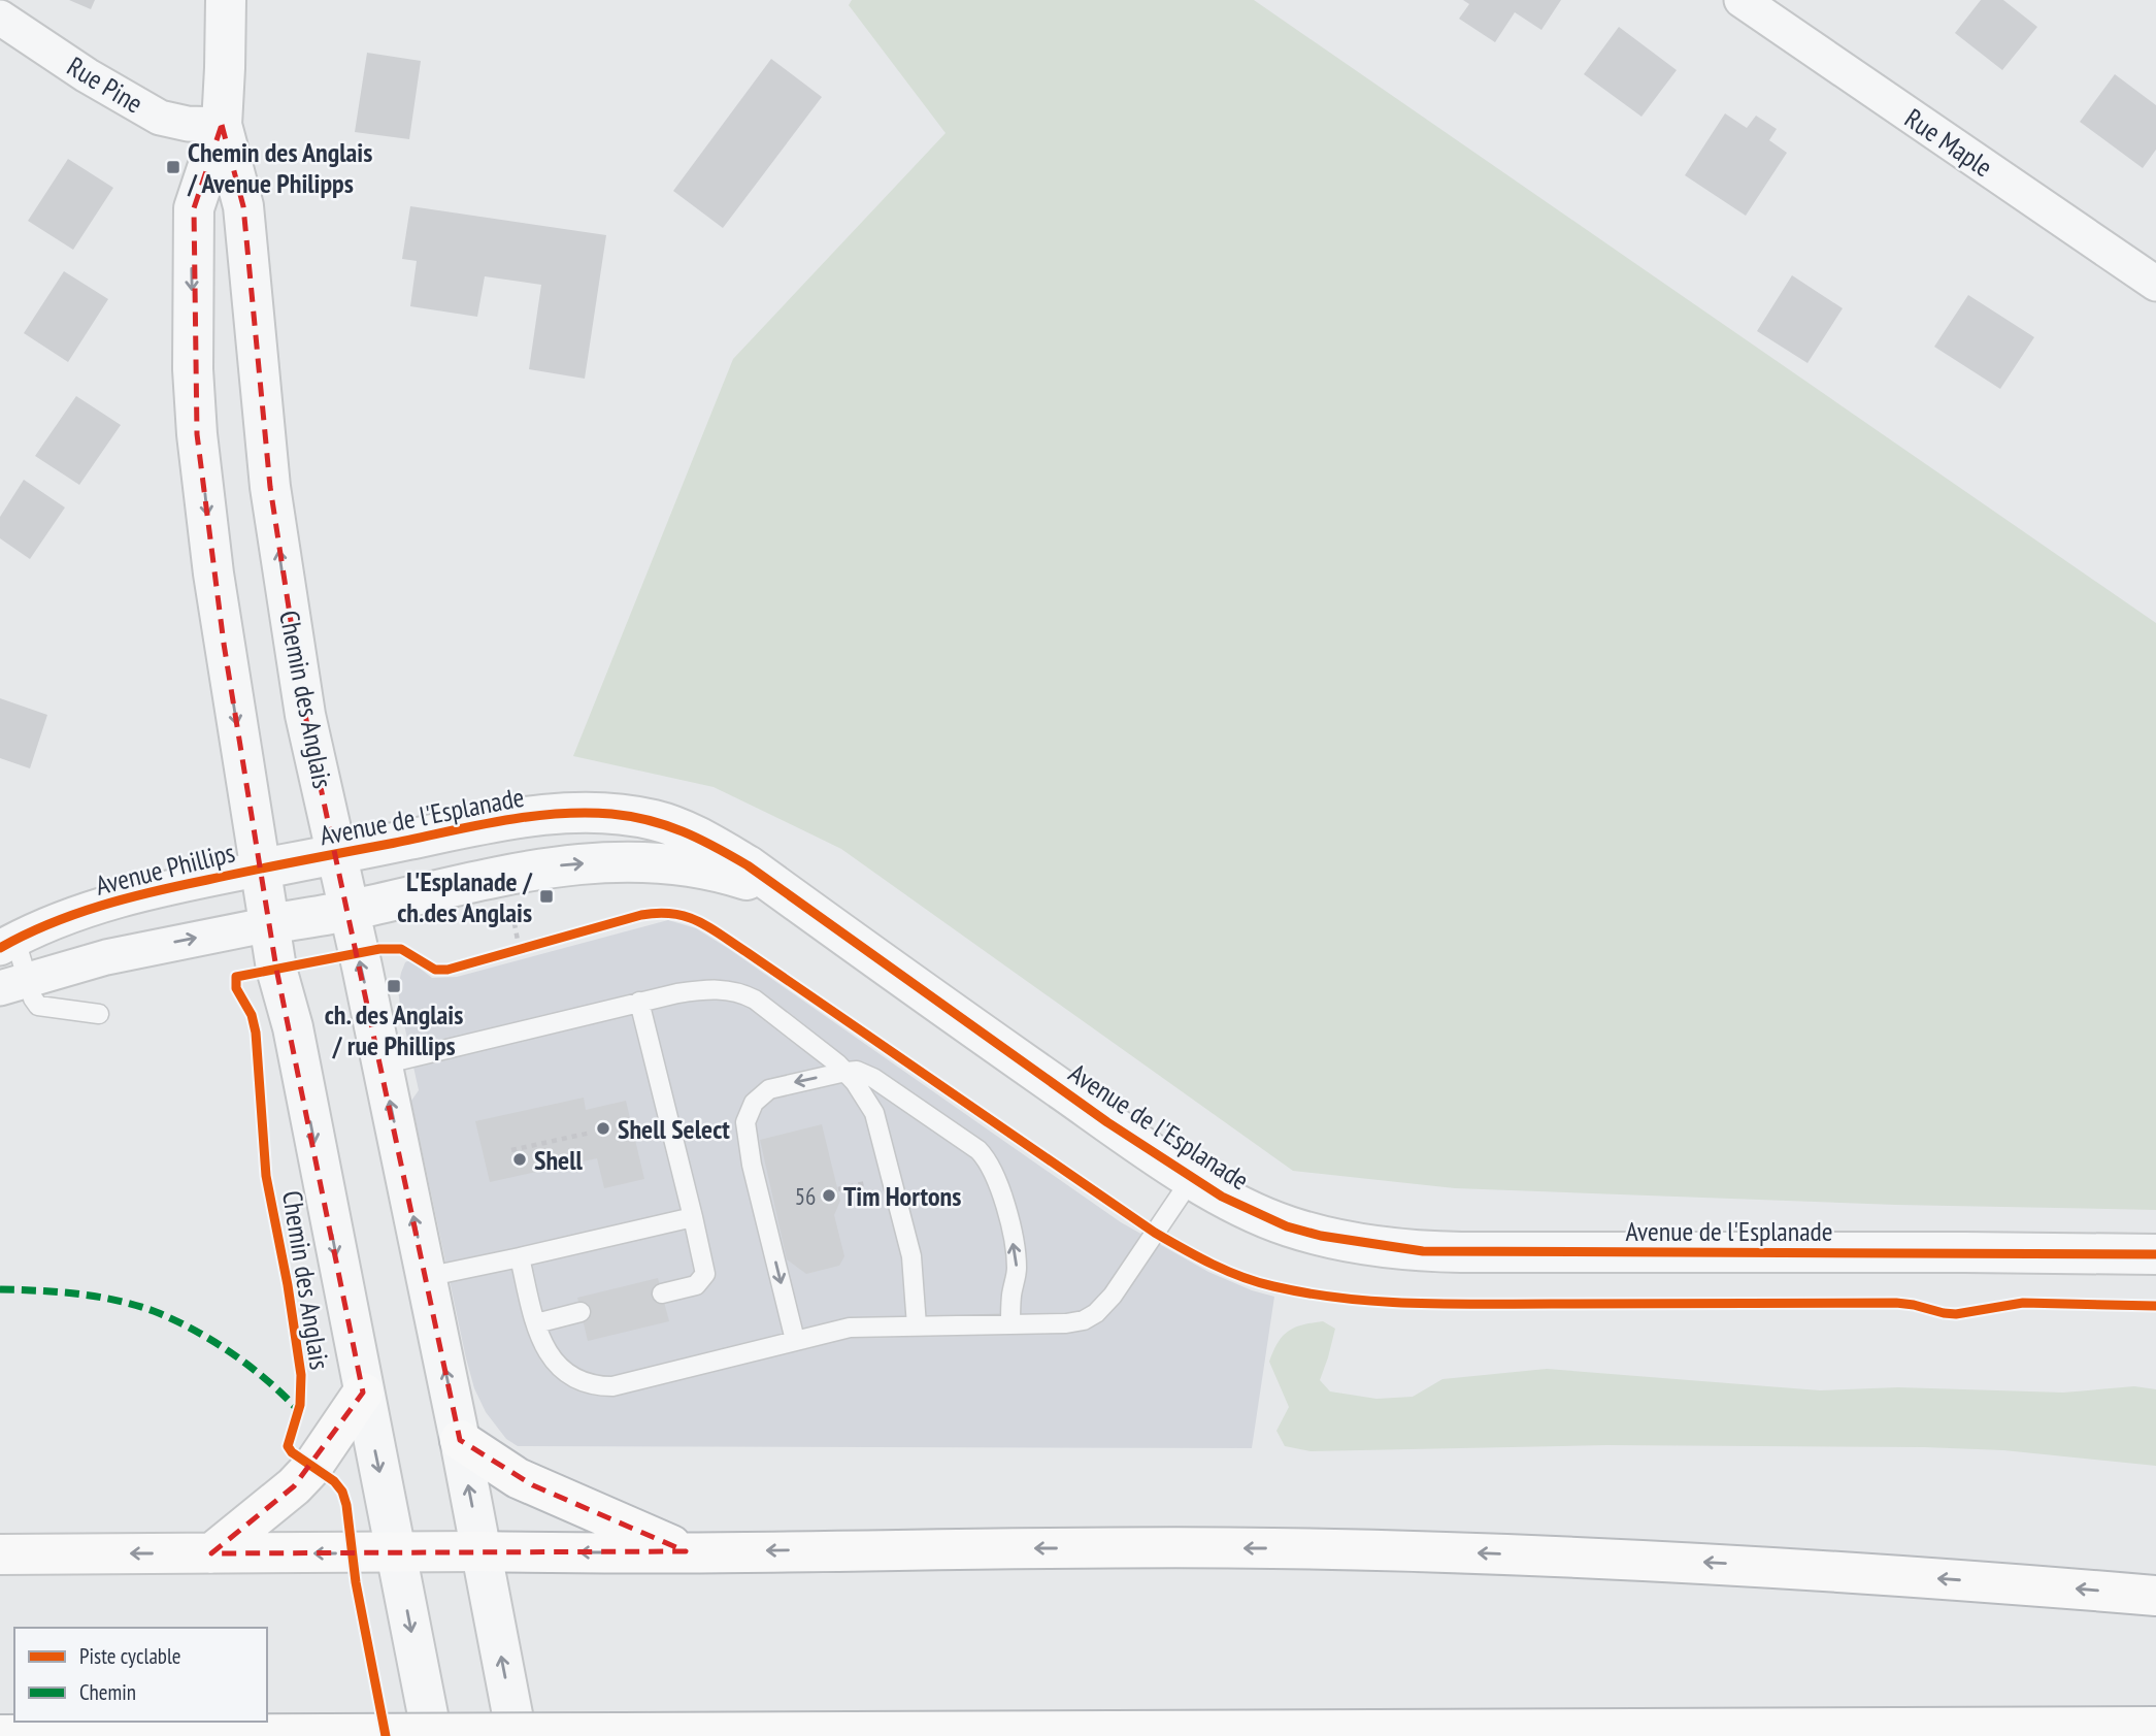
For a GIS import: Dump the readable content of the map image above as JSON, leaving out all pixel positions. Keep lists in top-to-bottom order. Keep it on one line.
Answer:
{"streets":{"street":["Rue Pine","Rue Maple","Chemin des Anglais","Avenue de l'Esplanade","Avenue Phillips"]},"crossings":[["Rue Pine","Chemin des Anglais"],["Chemin des Anglais","Avenue de l'Esplanade"],["Chemin des Anglais","Avenue Phillips"],["Avenue de l'Esplanade","Avenue Phillips"]],"places":{"transit":["Chemin des Anglais / Avenue Philipps","L'Esplanade / ch.des Anglais","ch. des Anglais / rue Phillips"],"other":["Shell Select","Shell","Tim Hortons"]},"house_numbers":["56"],"legend":["Piste cyclable","Chemin"]}
